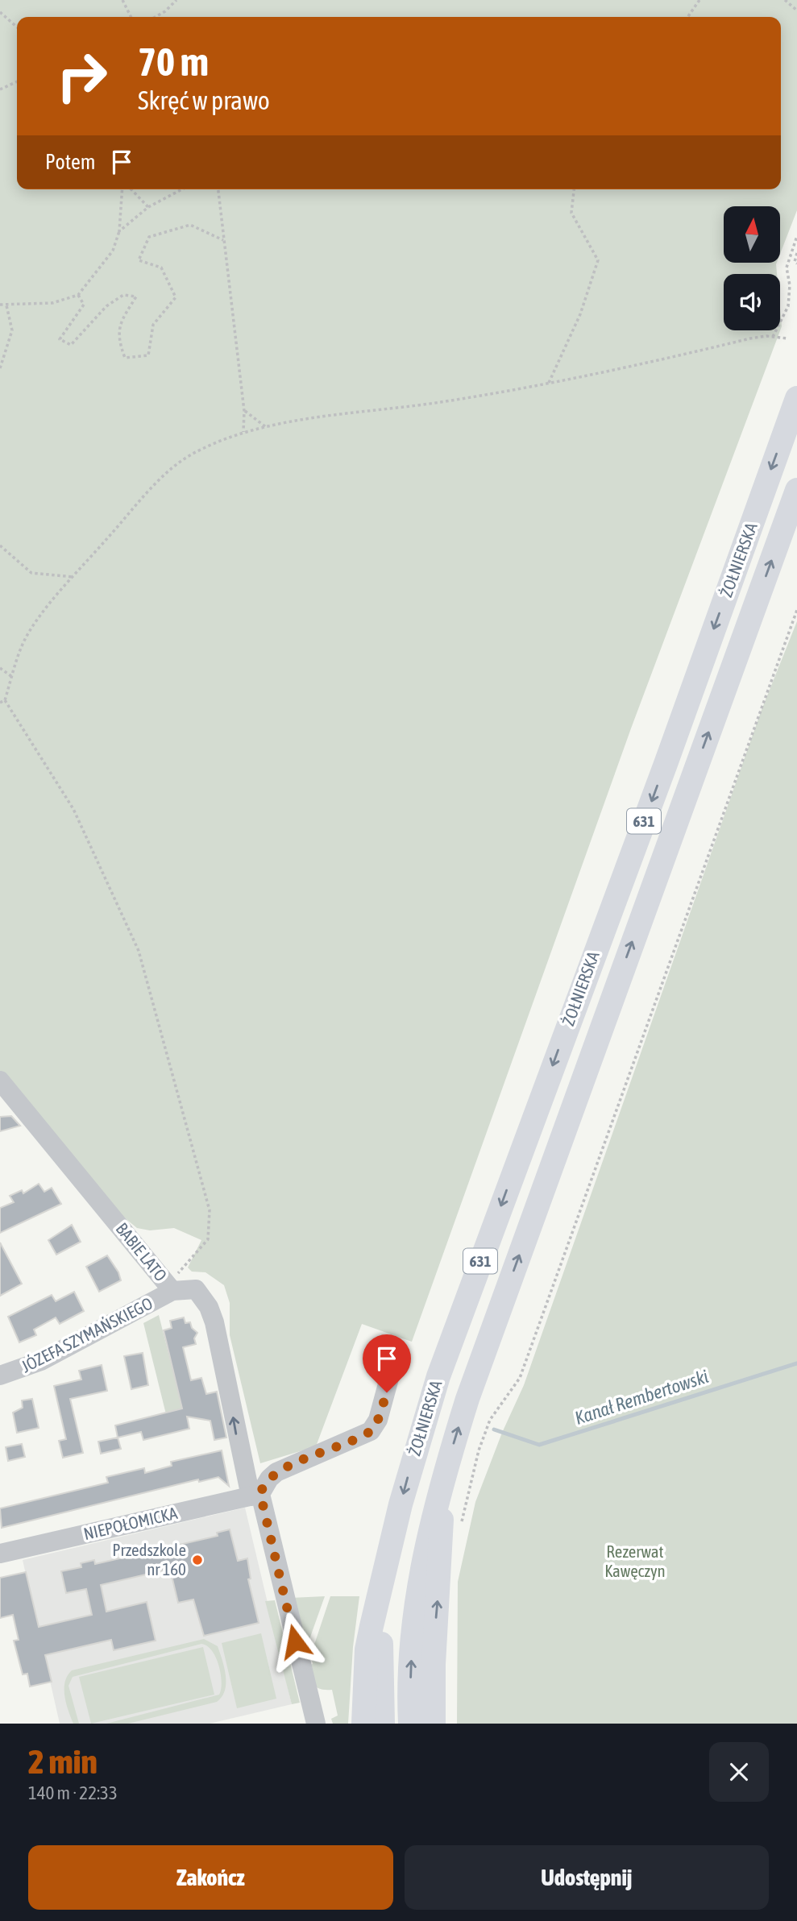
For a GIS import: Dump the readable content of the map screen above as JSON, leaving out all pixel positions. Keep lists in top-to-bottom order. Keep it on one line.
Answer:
{"streets":{"main road":["ŻOŁNIERSKA","631"],"street":["BABIE LATO","JÓZEFA SZYMAŃSKIEGO","NIEPOŁOMICKA"]},"crossings":[["ŻOŁNIERSKA","631"],["BABIE LATO","JÓZEFA SZYMAŃSKIEGO"],["BABIE LATO","NIEPOŁOMICKA"]],"one_way":["BABIE LATO"],"water":["Kanał Rembertowski"],"parks":["Rezerwat Kawęczyn"],"places":["Przedszkole nr 160"],"north":"top","page":{"turn":["70 m","Skręć w prawo"],"then":"Potem","heading":["2 min","140 m · 22:33"],"buttons":["Zakończ","Udostępnij"]}}
